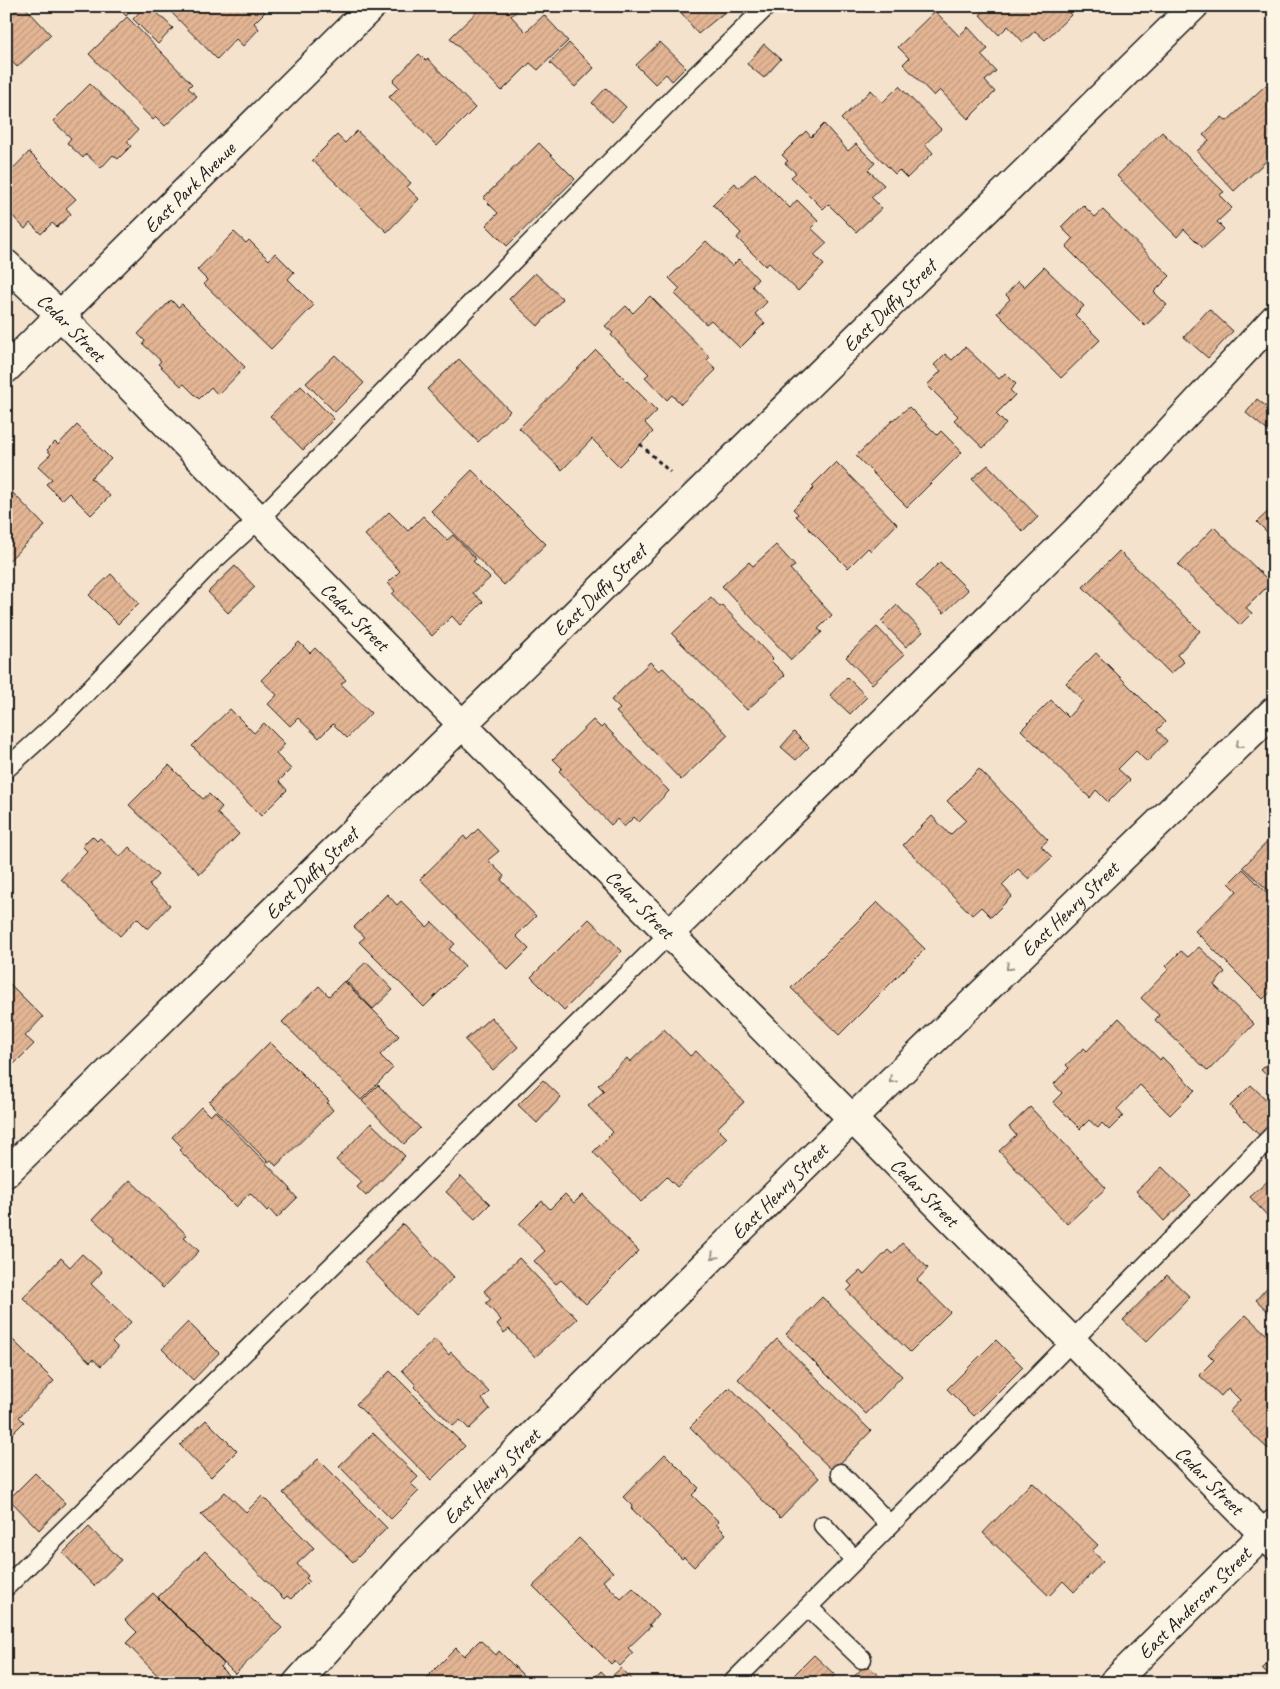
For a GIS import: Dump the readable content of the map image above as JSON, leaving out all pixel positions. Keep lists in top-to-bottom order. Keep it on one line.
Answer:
{"streets":{"street":["East Park Avenue","East Duffy Street","Cedar Street","East Henry Street","East Anderson Street"]},"crossings":[["East Park Avenue","Cedar Street"],["East Duffy Street","Cedar Street"],["Cedar Street","East Henry Street"],["Cedar Street","East Anderson Street"]],"one_way":["East Henry Street"]}
